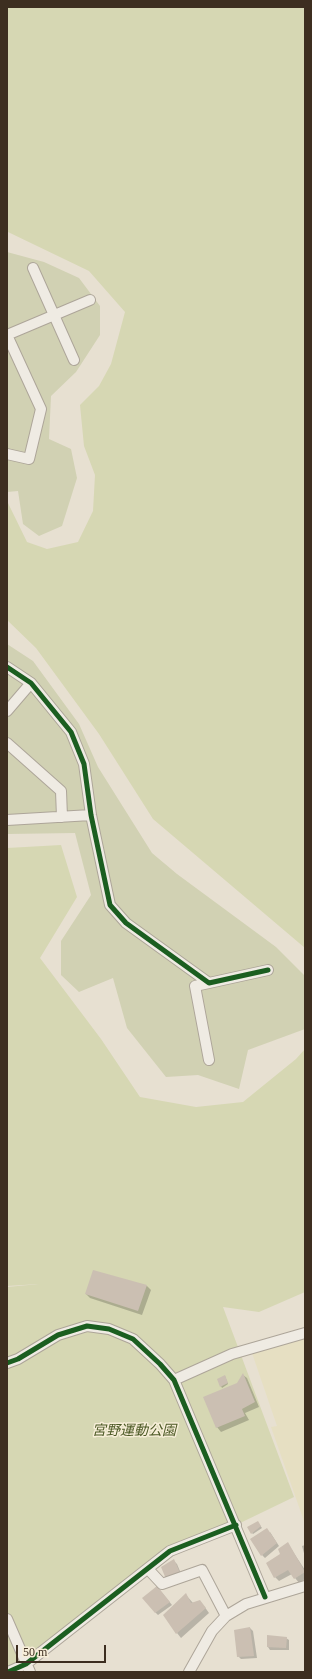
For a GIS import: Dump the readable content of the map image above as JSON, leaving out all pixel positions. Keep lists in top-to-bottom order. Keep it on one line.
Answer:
{"parks":["宮野運動公園"],"scale_bar":"50 m"}
